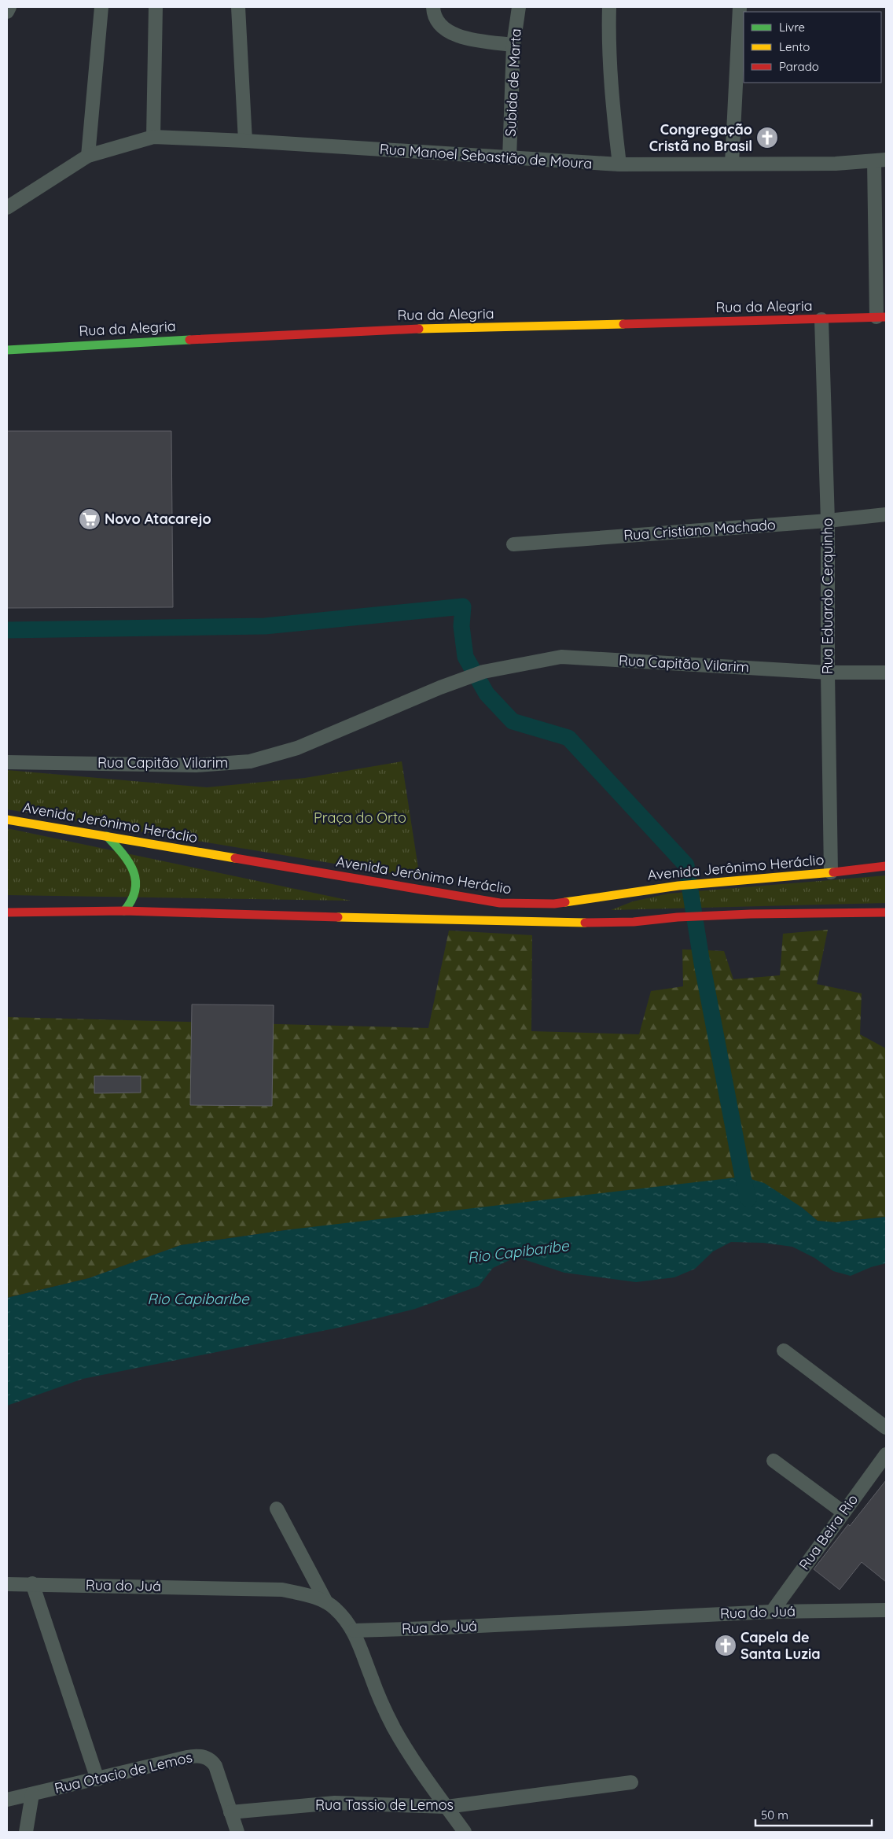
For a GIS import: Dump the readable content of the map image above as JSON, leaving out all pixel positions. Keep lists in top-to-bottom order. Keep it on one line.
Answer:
{"streets":{"main road":["Rua da Alegria","Avenida Jerônimo Heráclio"],"street":["Subida de Marta","Rua Manoel Sebastião de Moura","Rua Cristiano Machado","Rua Eduardo Cerquinho","Rua Capitão Vilarim","Rua Beira Rio","Rua do Juá","Rua Otacio de Lemos","Rua Tassio de Lemos"]},"crossings":[["Subida de Marta","Rua Manoel Sebastião de Moura"],["Rua da Alegria","Rua Eduardo Cerquinho"],["Rua Cristiano Machado","Rua Eduardo Cerquinho"],["Rua Eduardo Cerquinho","Rua Capitão Vilarim"],["Rua Eduardo Cerquinho","Avenida Jerônimo Heráclio"],["Rua Beira Rio","Rua do Juá"],["Rua Otacio de Lemos","Rua Tassio de Lemos"]],"water":["Rio Capibaribe"],"parks":["Praça do Orto"],"places":{"church":["Congregação Cristã no Brasil","Capela de Santa Luzia"],"supermarket":["Novo Atacarejo"]},"legend":["Livre","Lento","Parado"],"scale_bar":"50 m"}
